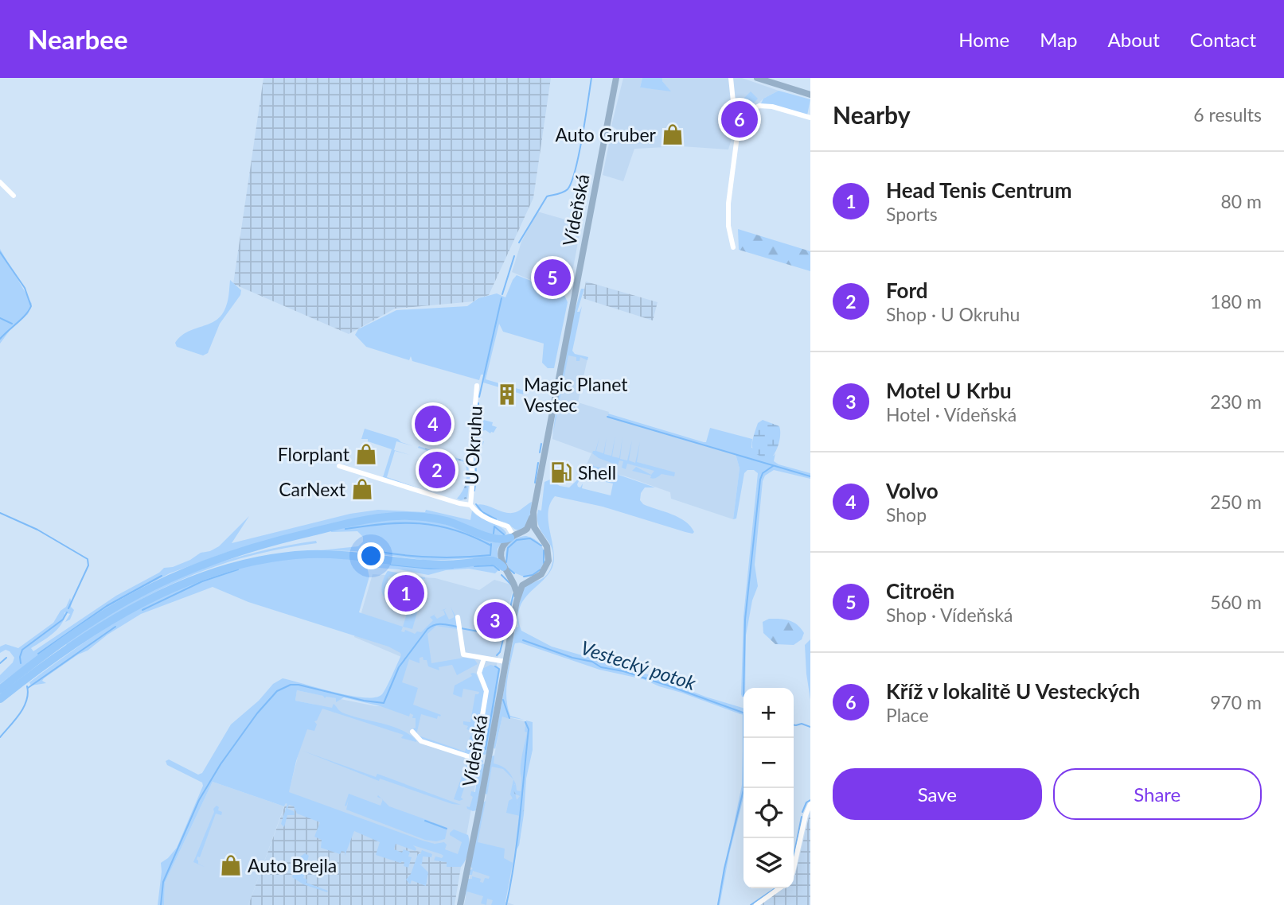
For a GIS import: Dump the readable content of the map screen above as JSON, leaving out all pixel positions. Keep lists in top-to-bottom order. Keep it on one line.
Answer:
{"streets":{"main road":["Vídeňská"],"street":["U Okruhu"]},"crossings":[["Vídeňská","U Okruhu"]],"water":["Vestecký potok"],"places":{"shop":["Auto Gruber","Florplant","CarNext","Auto Brejla"],"building":["Magic Planet Vestec"],"fuel station":["Shell"]},"page":{"header":"Nearbee","nav":["Home","Map","About","Contact"],"heading":["Nearby","6 results"],"pins":["6","5","4","2","1","3"],"list":[{"mark":"1","name":"Head Tenis Centrum","note":"Sports","value":"80 m"},{"mark":"2","name":"Ford","note":"Shop · U Okruhu","value":"180 m"},{"mark":"3","name":"Motel U Krbu","note":"Hotel · Vídeňská","value":"230 m"},{"mark":"4","name":"Volvo","note":"Shop","value":"250 m"},{"mark":"5","name":"Citroën","note":"Shop · Vídeňská","value":"560 m"},{"mark":"6","name":"Kříž v lokalitě U Vesteckých","note":"Place","value":"970 m"}],"map_buttons":["+","−"],"buttons":["Save","Share"]}}
